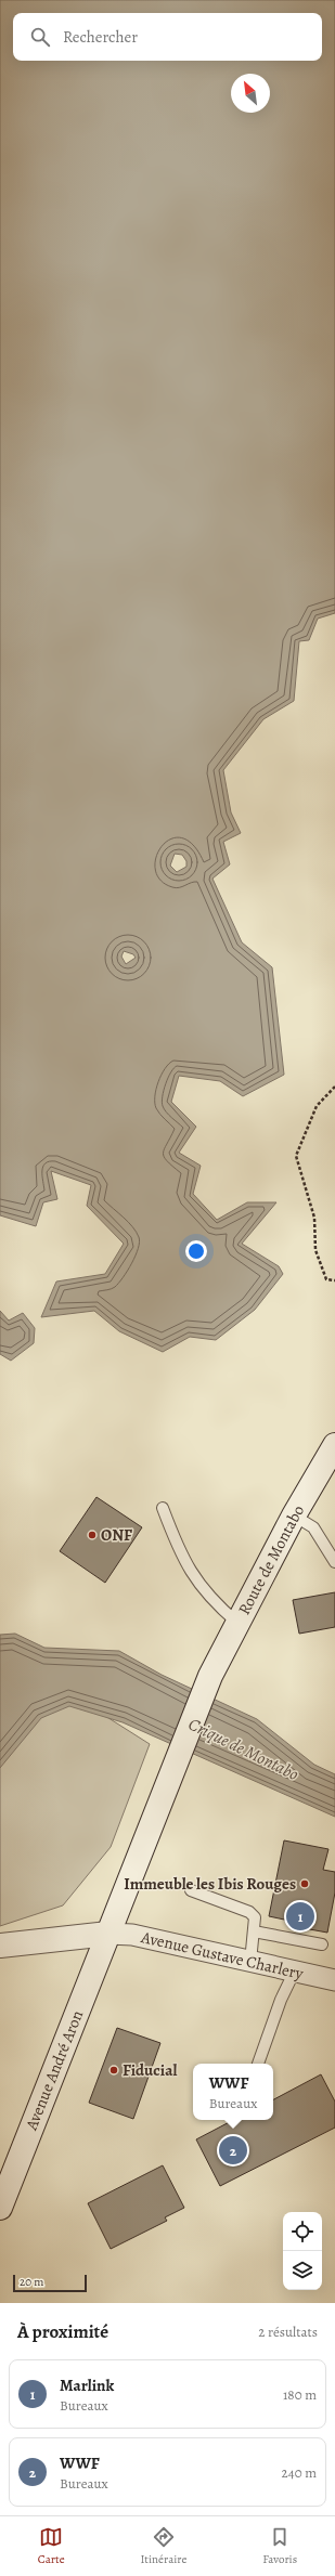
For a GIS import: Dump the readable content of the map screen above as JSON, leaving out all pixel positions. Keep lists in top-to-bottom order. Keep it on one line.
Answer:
{"streets":{"main road":["Route de Montabo","Avenue André Aron"],"street":["Avenue Gustave Charlery"]},"crossings":[["Route de Montabo","Avenue Gustave Charlery"],["Route de Montabo","Avenue André Aron"],["Avenue Gustave Charlery","Avenue André Aron"]],"water":["Crique de Montabo"],"places":["ONF","Immeuble les Ibis Rouges","Fiducial"],"scale_bar":"20 m","north":"top left","page":{"search":"Rechercher","pins":["1","2"],"popup":["WWF","Bureaux"],"scale":"20 m","heading":["À proximité","2 résultats"],"list":[{"mark":"1","name":"Marlink","note":"Bureaux","value":"180 m"},{"mark":"2","name":"WWF","note":"Bureaux","value":"240 m"}],"nav":["Carte","Itinéraire","Favoris"]}}
